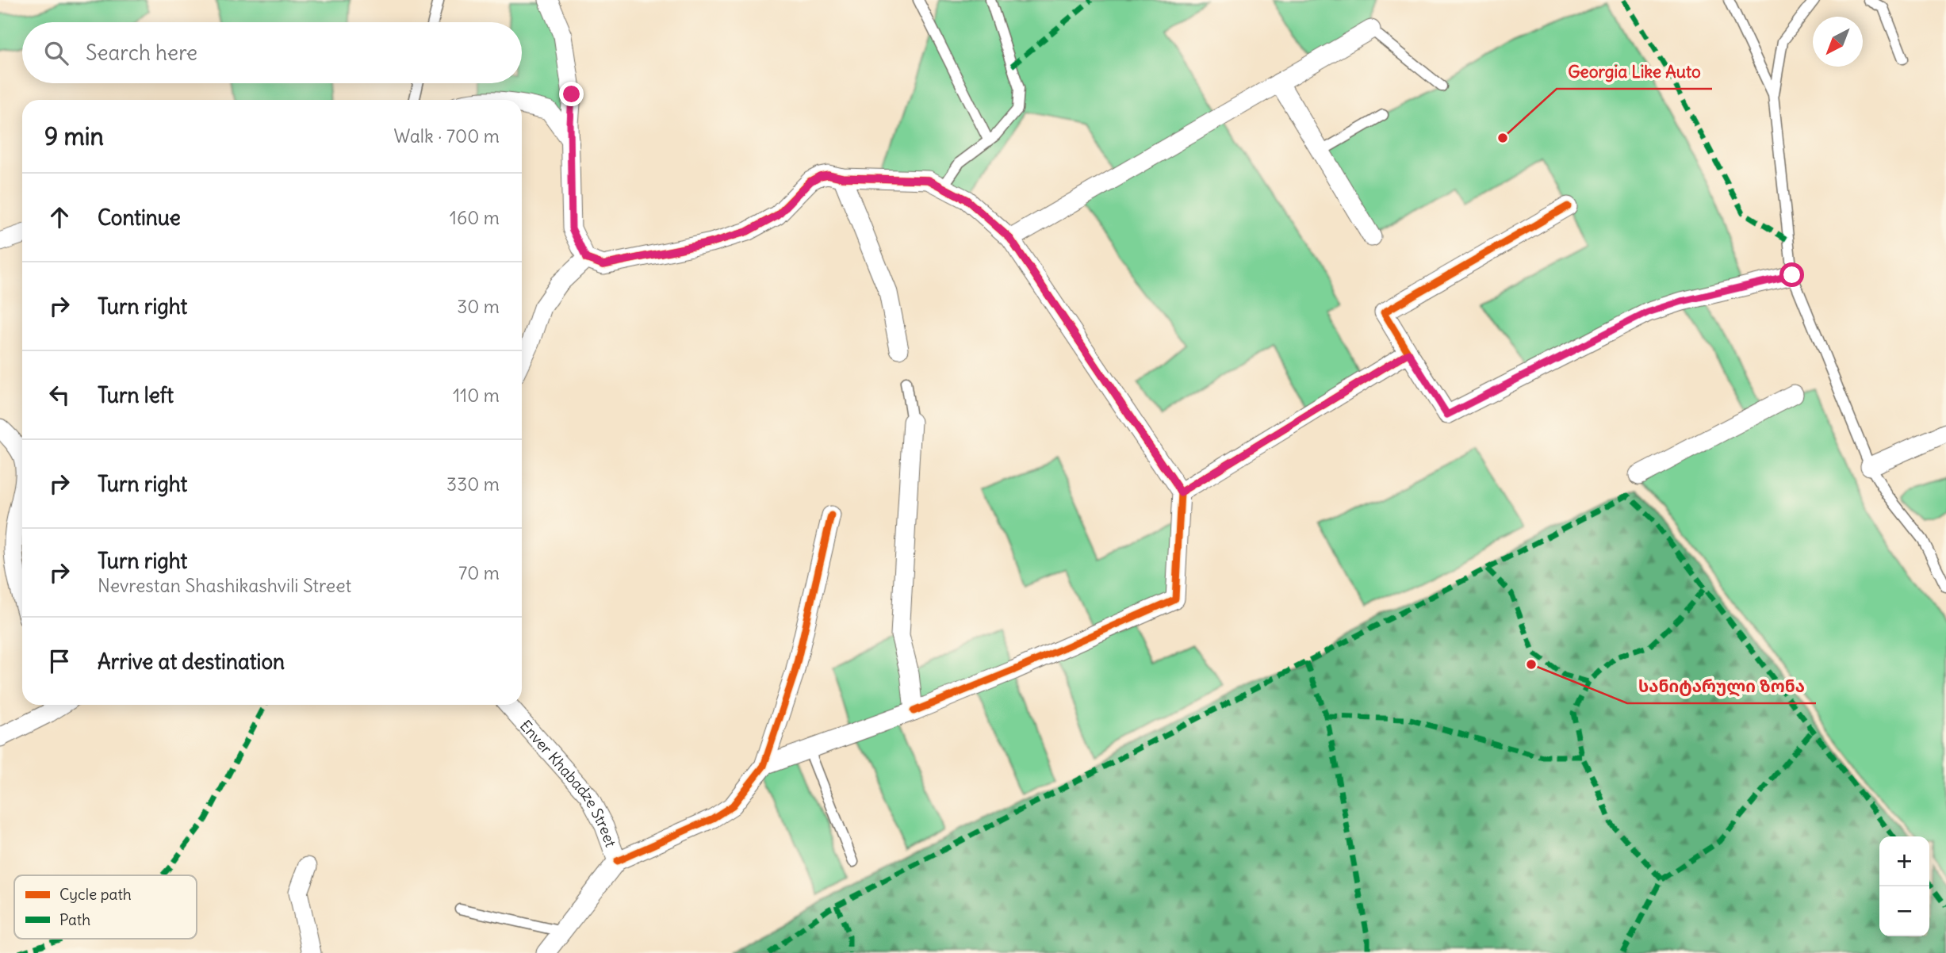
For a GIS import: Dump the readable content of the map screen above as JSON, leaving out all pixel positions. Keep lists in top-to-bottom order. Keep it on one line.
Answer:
{"streets":{"street":["Enver Khabadze Street"]},"places":["Georgia Like Auto","სანიტარული ზონა"],"legend":["Cycle path","Path"],"north":"bottom left","page":{"search":"Search here","heading":["9 min","Walk · 700 m"],"list":[["Continue","160 m"],["Turn right","30 m"],["Turn left","110 m"],["Turn right","330 m"],["Turn right","Nevrestan Shashikashvili Street","70 m"],"Arrive at destination"],"map_buttons":["+","−"]}}
